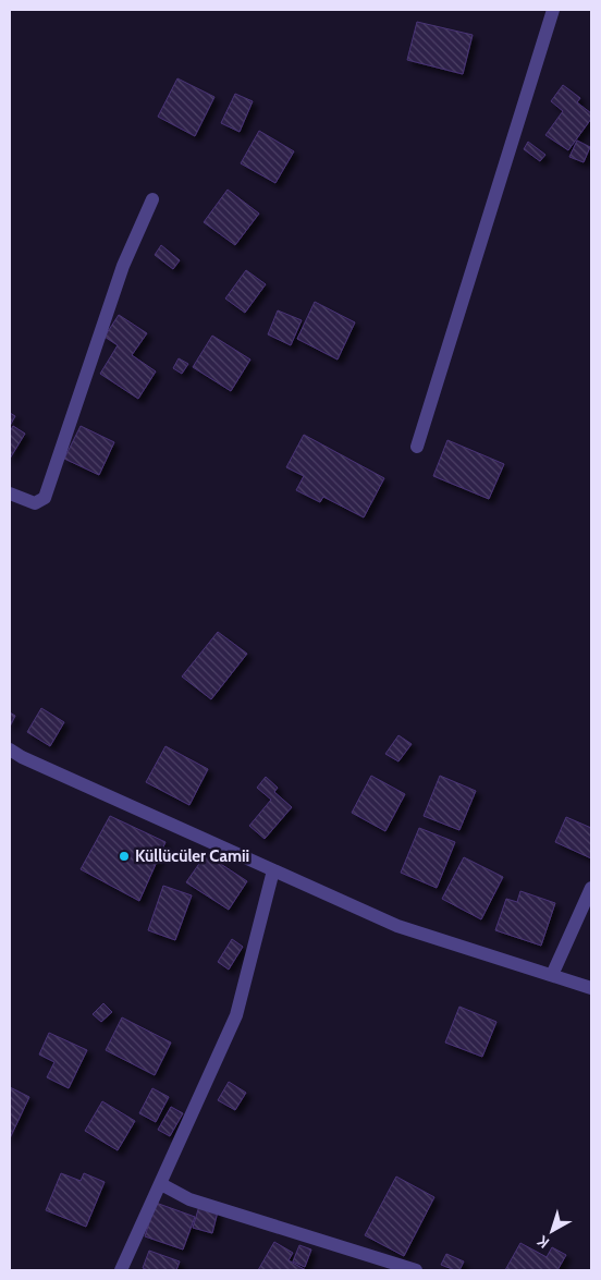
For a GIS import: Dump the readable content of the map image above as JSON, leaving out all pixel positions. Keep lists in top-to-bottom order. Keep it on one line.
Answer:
{"places":["Küllücüler Camii"],"north":"bottom left"}
